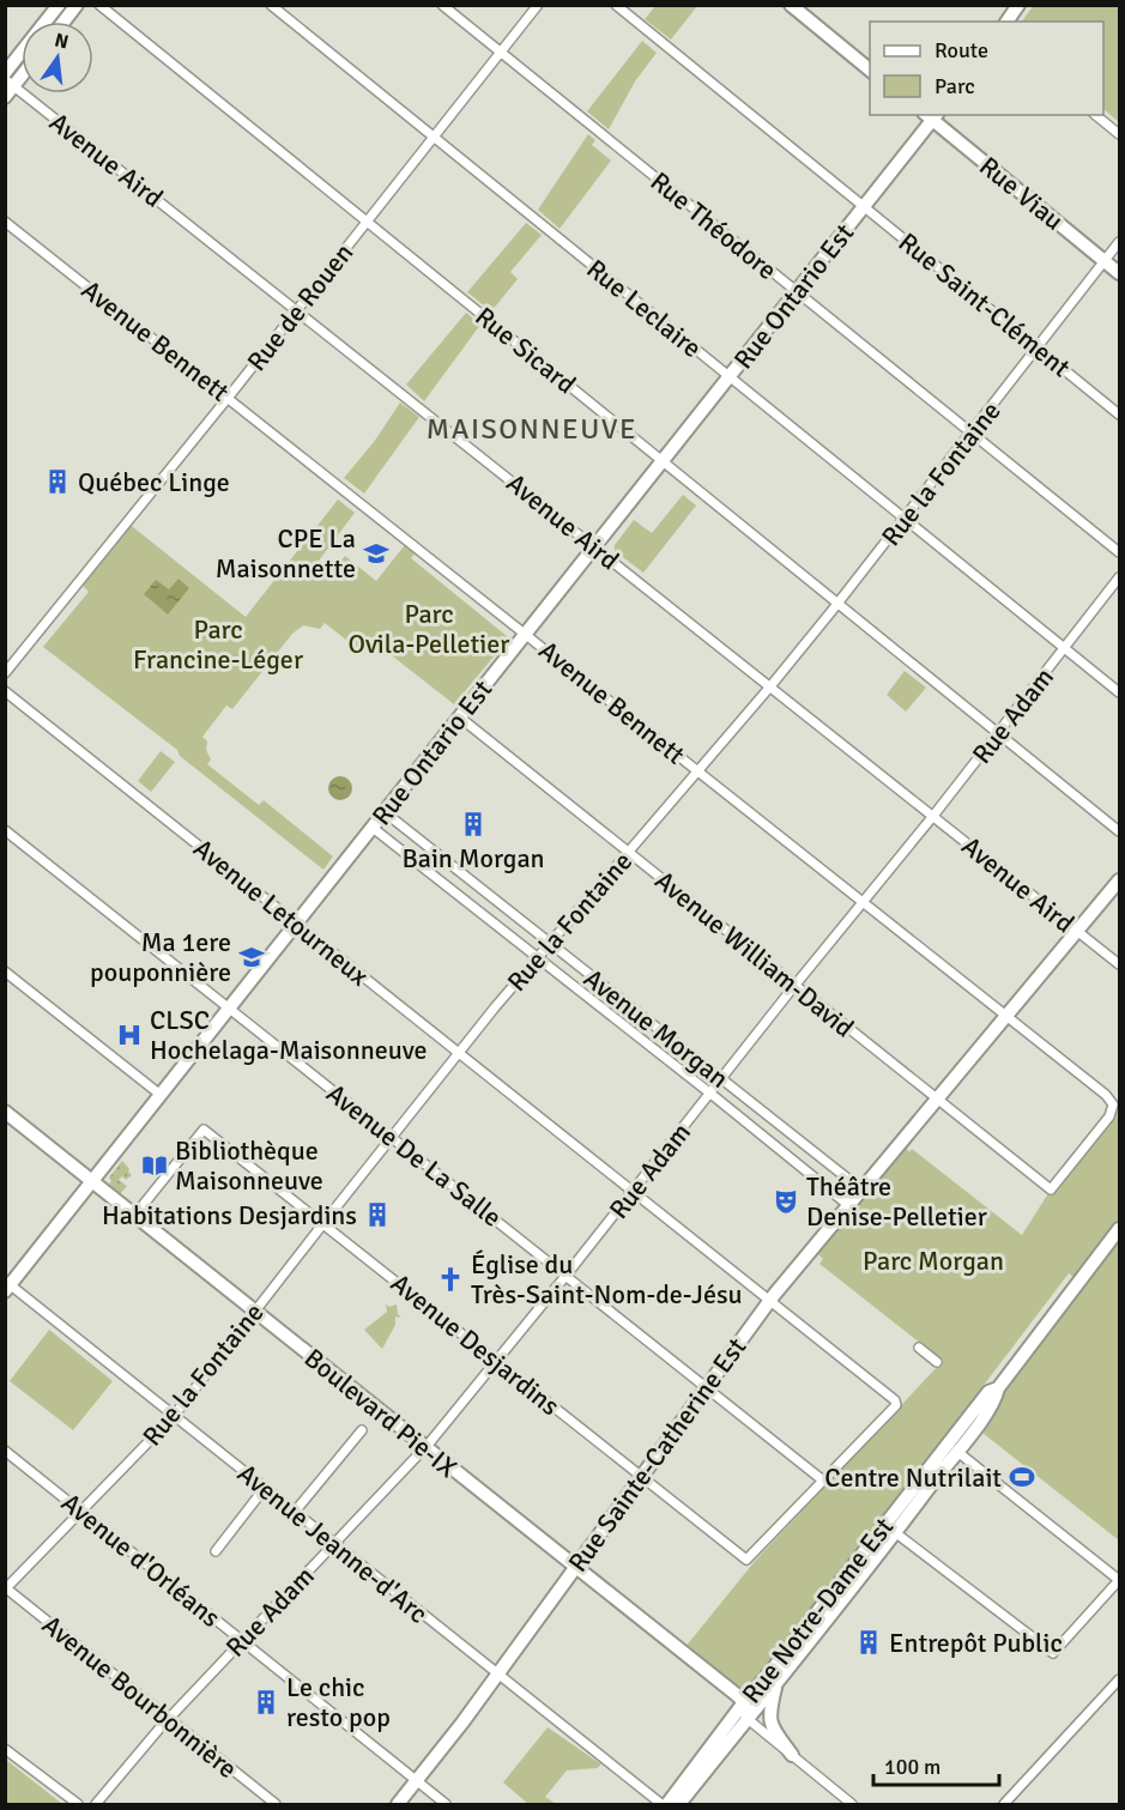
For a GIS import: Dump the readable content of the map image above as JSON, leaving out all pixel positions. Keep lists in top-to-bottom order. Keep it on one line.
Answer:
{"streets":{"main road":["Rue Viau","Rue Ontario Est","Boulevard Pie-IX","Rue Sainte-Catherine Est","Rue Notre-Dame Est"],"street":["Avenue Aird","Rue Théodore","Rue Saint-Clément","Rue de Rouen","Rue Leclaire","Avenue Bennett","Rue Sicard","Rue la Fontaine","Rue Adam","Avenue Letourneux","Avenue William-David","Avenue Morgan","Avenue De La Salle","Avenue Desjardins","Avenue Jeanne-d'Arc","Avenue d'Orléans","Avenue Bourbonnière"]},"crossings":[["Avenue Aird","Rue Ontario Est"],["Avenue Aird","Rue de Rouen"],["Avenue Aird","Rue la Fontaine"],["Avenue Aird","Rue Adam"],["Avenue Aird","Rue Sainte-Catherine Est"],["Rue Viau","Rue Ontario Est"],["Rue Viau","Rue la Fontaine"],["Rue Théodore","Rue Ontario Est"],["Rue Théodore","Rue de Rouen"],["Rue Théodore","Rue la Fontaine"],["Rue Ontario Est","Rue Saint-Clément"],["Rue Ontario Est","Rue Leclaire"],["Rue Ontario Est","Avenue Bennett"],["Rue Ontario Est","Rue Sicard"],["Rue Ontario Est","Avenue Letourneux"],["Rue Ontario Est","Avenue William-David"],["Rue Ontario Est","Avenue Morgan"],["Rue Ontario Est","Avenue De La Salle"],["Rue Ontario Est","Boulevard Pie-IX"],["Rue Ontario Est","Avenue Jeanne-d'Arc"],["Rue Saint-Clément","Rue la Fontaine"],["Rue de Rouen","Rue Leclaire"],["Rue de Rouen","Avenue Bennett"],["Rue de Rouen","Rue Sicard"],["Rue Leclaire","Rue la Fontaine"],["Rue Leclaire","Rue Adam"],["Avenue Bennett","Rue la Fontaine"],["Avenue Bennett","Rue Adam"],["Avenue Bennett","Avenue William-David"],["Avenue Bennett","Rue Sainte-Catherine Est"],["Rue Sicard","Rue la Fontaine"],["Rue Sicard","Rue Adam"],["Rue la Fontaine","Avenue Letourneux"],["Rue la Fontaine","Avenue William-David"],["Rue la Fontaine","Avenue Morgan"],["Rue la Fontaine","Avenue De La Salle"],["Rue la Fontaine","Avenue Desjardins"],["Rue la Fontaine","Boulevard Pie-IX"],["Rue la Fontaine","Avenue Jeanne-d'Arc"],["Rue la Fontaine","Avenue d'Orléans"],["Rue la Fontaine","Avenue Bourbonnière"],["Rue Adam","Avenue Letourneux"],["Rue Adam","Avenue William-David"],["Rue Adam","Avenue Morgan"],["Rue Adam","Avenue De La Salle"],["Rue Adam","Avenue Desjardins"],["Rue Adam","Boulevard Pie-IX"],["Rue Adam","Avenue Jeanne-d'Arc"],["Rue Adam","Avenue d'Orléans"],["Rue Adam","Avenue Bourbonnière"],["Avenue Letourneux","Avenue De La Salle"],["Avenue Letourneux","Avenue Desjardins"],["Avenue Letourneux","Rue Sainte-Catherine Est"],["Avenue William-David","Rue Sainte-Catherine Est"],["Avenue Morgan","Rue Sainte-Catherine Est"],["Avenue De La Salle","Avenue Desjardins"],["Avenue De La Salle","Rue Sainte-Catherine Est"],["Avenue Desjardins","Boulevard Pie-IX"],["Avenue Desjardins","Rue Sainte-Catherine Est"],["Boulevard Pie-IX","Rue Sainte-Catherine Est"],["Boulevard Pie-IX","Rue Notre-Dame Est"],["Rue Sainte-Catherine Est","Avenue Jeanne-d'Arc"],["Rue Sainte-Catherine Est","Avenue d'Orléans"]],"districts":["MAISONNEUVE"],"parks":["Parc Ovila-Pelletier","Parc Francine-Léger","Parc Morgan"],"places":{"building":["Québec Linge","Bain Morgan","Habitations Desjardins","Entrepôt Public","Le chic resto pop"],"school or university":["CPE La Maisonnette","Ma 1ere pouponnière"],"hospital":["CLSC Hochelaga-Maisonneuve"],"library":["Bibliothèque Maisonneuve"],"theatre":["Théâtre Denise-Pelletier"],"church":["Église du Très-Saint-Nom-de-Jésu"],"sports":["Centre Nutrilait"]},"legend":["Route","Parc"],"scale_bar":"100 m","north":"top"}
